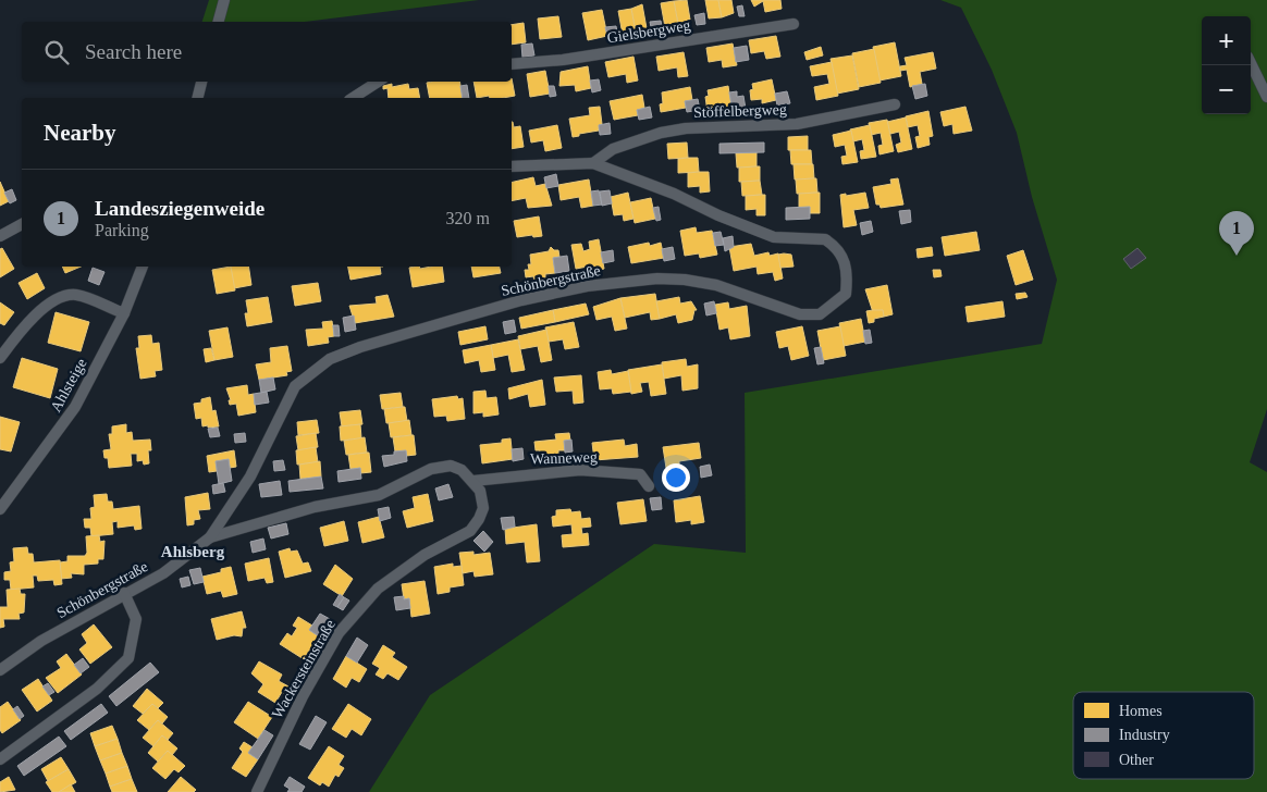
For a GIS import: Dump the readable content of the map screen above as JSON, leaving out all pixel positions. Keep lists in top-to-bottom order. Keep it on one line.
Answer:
{"streets":{"street":["Gielsbergweg","Stöffelbergweg","Schönbergstraße","Ahlsteige","Wanneweg","Wackersteinstraße"]},"crossings":[["Stöffelbergweg","Schönbergstraße"],["Wanneweg","Wackersteinstraße"]],"districts":["Ahlsberg"],"legend":["Homes","Industry","Other"],"page":{"map_buttons":["+","−"],"search":"Search here","heading":"Nearby","list":[{"mark":"1","name":"Landesziegenweide","note":"Parking","value":"320 m"}],"pins":"1"}}
